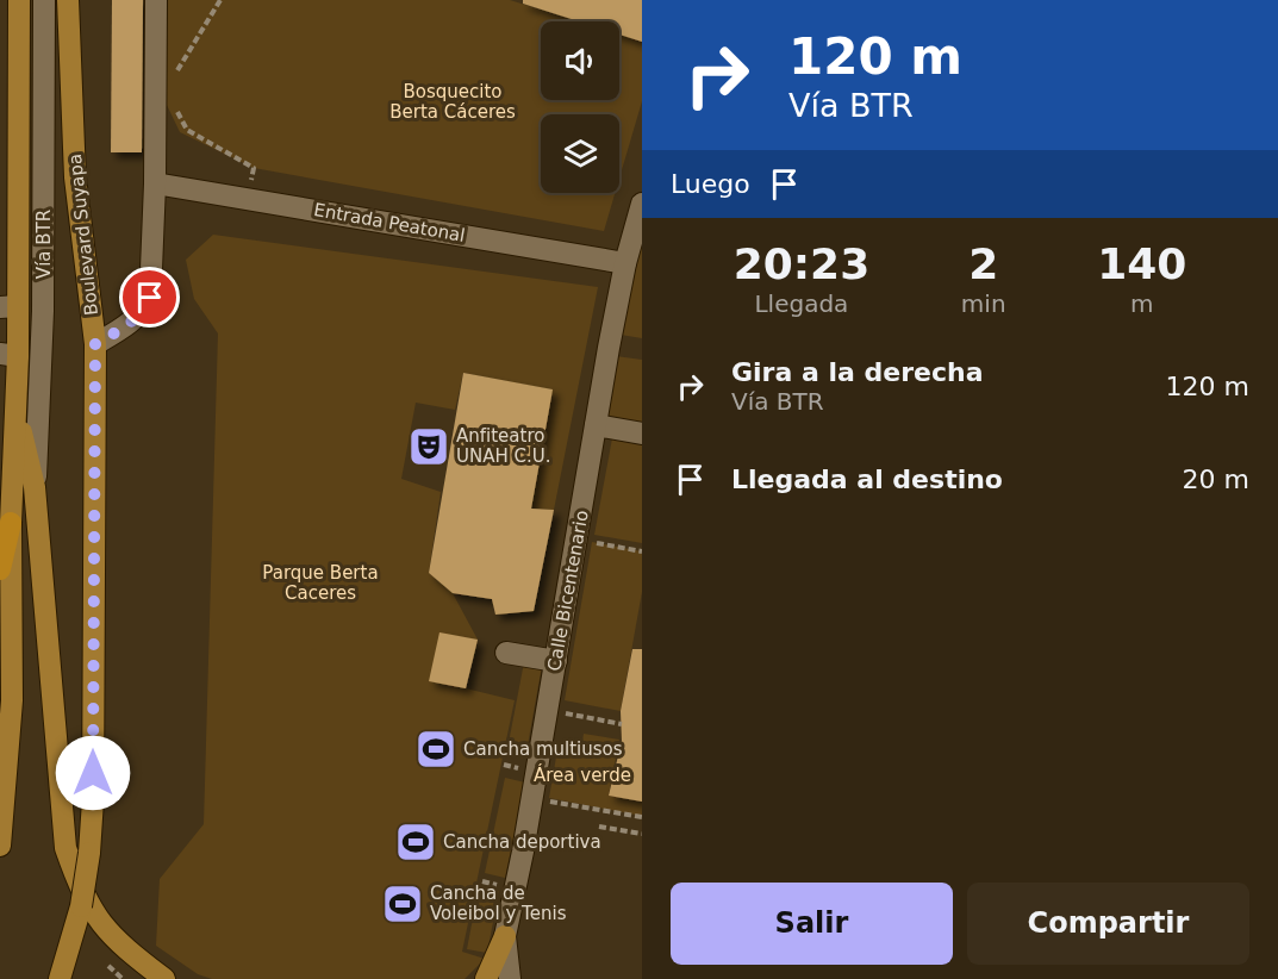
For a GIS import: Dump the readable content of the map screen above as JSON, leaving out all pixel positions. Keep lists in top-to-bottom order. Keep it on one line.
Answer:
{"streets":{"main road":["Boulevard Suyapa"],"street":["Entrada Peatonal","Vía BTR","Calle Bicentenario"]},"crossings":[["Entrada Peatonal","Calle Bicentenario"]],"parks":["Bosquecito Berta Cáceres","Parque Berta Caceres","Área verde"],"places":{"theatre":["Anfiteatro UNAH C.U."],"sports":["Cancha multiusos","Cancha deportiva","Cancha de Voleibol y Tenis"]},"page":{"turn":["120 m","Vía BTR"],"then":"Luego","eta":["20:23","Llegada","2","min","140","m"],"list":[{"name":"Gira a la derecha","note":"Vía BTR","value":"120 m"},{"name":"Llegada al destino","value":"20 m"}],"buttons":["Salir","Compartir"]}}
